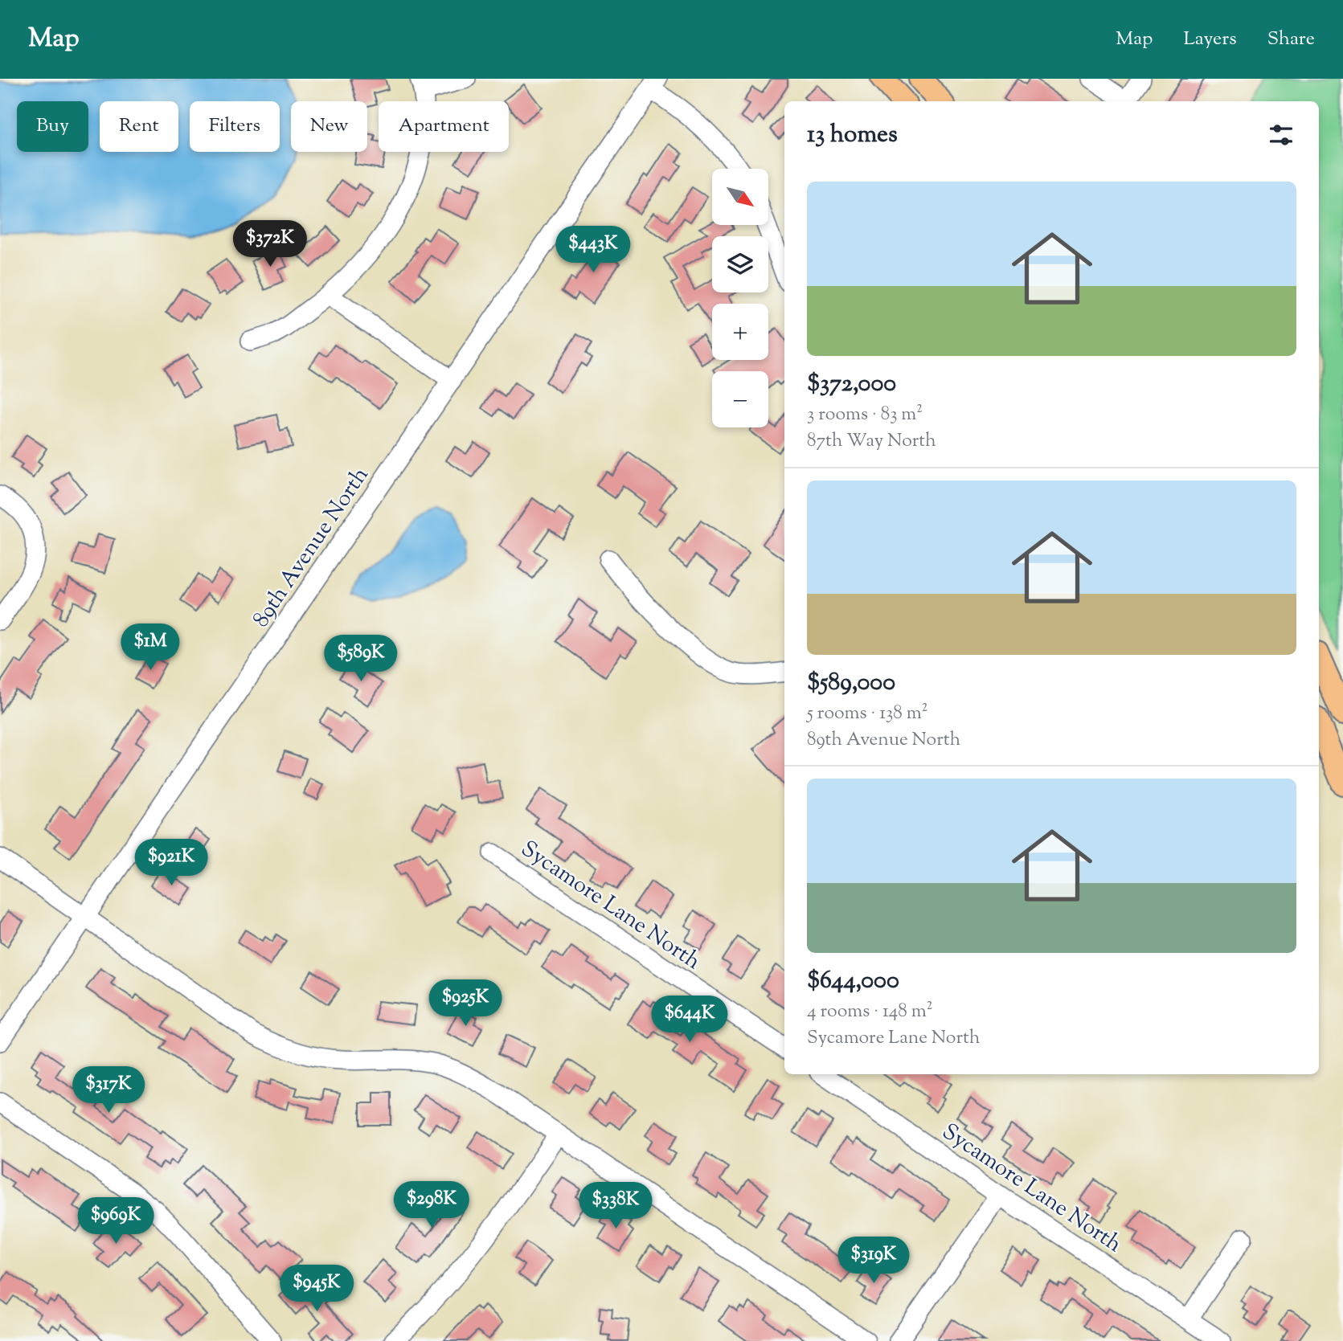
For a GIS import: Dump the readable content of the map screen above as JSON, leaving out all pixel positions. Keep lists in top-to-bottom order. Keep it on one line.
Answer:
{"streets":{"street":["89th Avenue North","Sycamore Lane North"]},"north":"bottom right","page":{"header":"Map","nav":["Map","Layers","Share"],"chip":["Buy","Rent","Filters","New","Apartment"],"heading":"13 homes","map_buttons":["+","−"],"list":[{"name":"$372,000","note":"3 rooms · 83 m² · 87th Way North"},{"name":"$589,000","note":"5 rooms · 138 m² · 89th Avenue North"},{"name":"$644,000","note":"4 rooms · 148 m² · Sycamore Lane North"}],"price":["$372K","$443K","$1M","$589K","$921K","$925K","$644K","$317K","$298K","$338K","$969K","$319K","$945K"]}}
